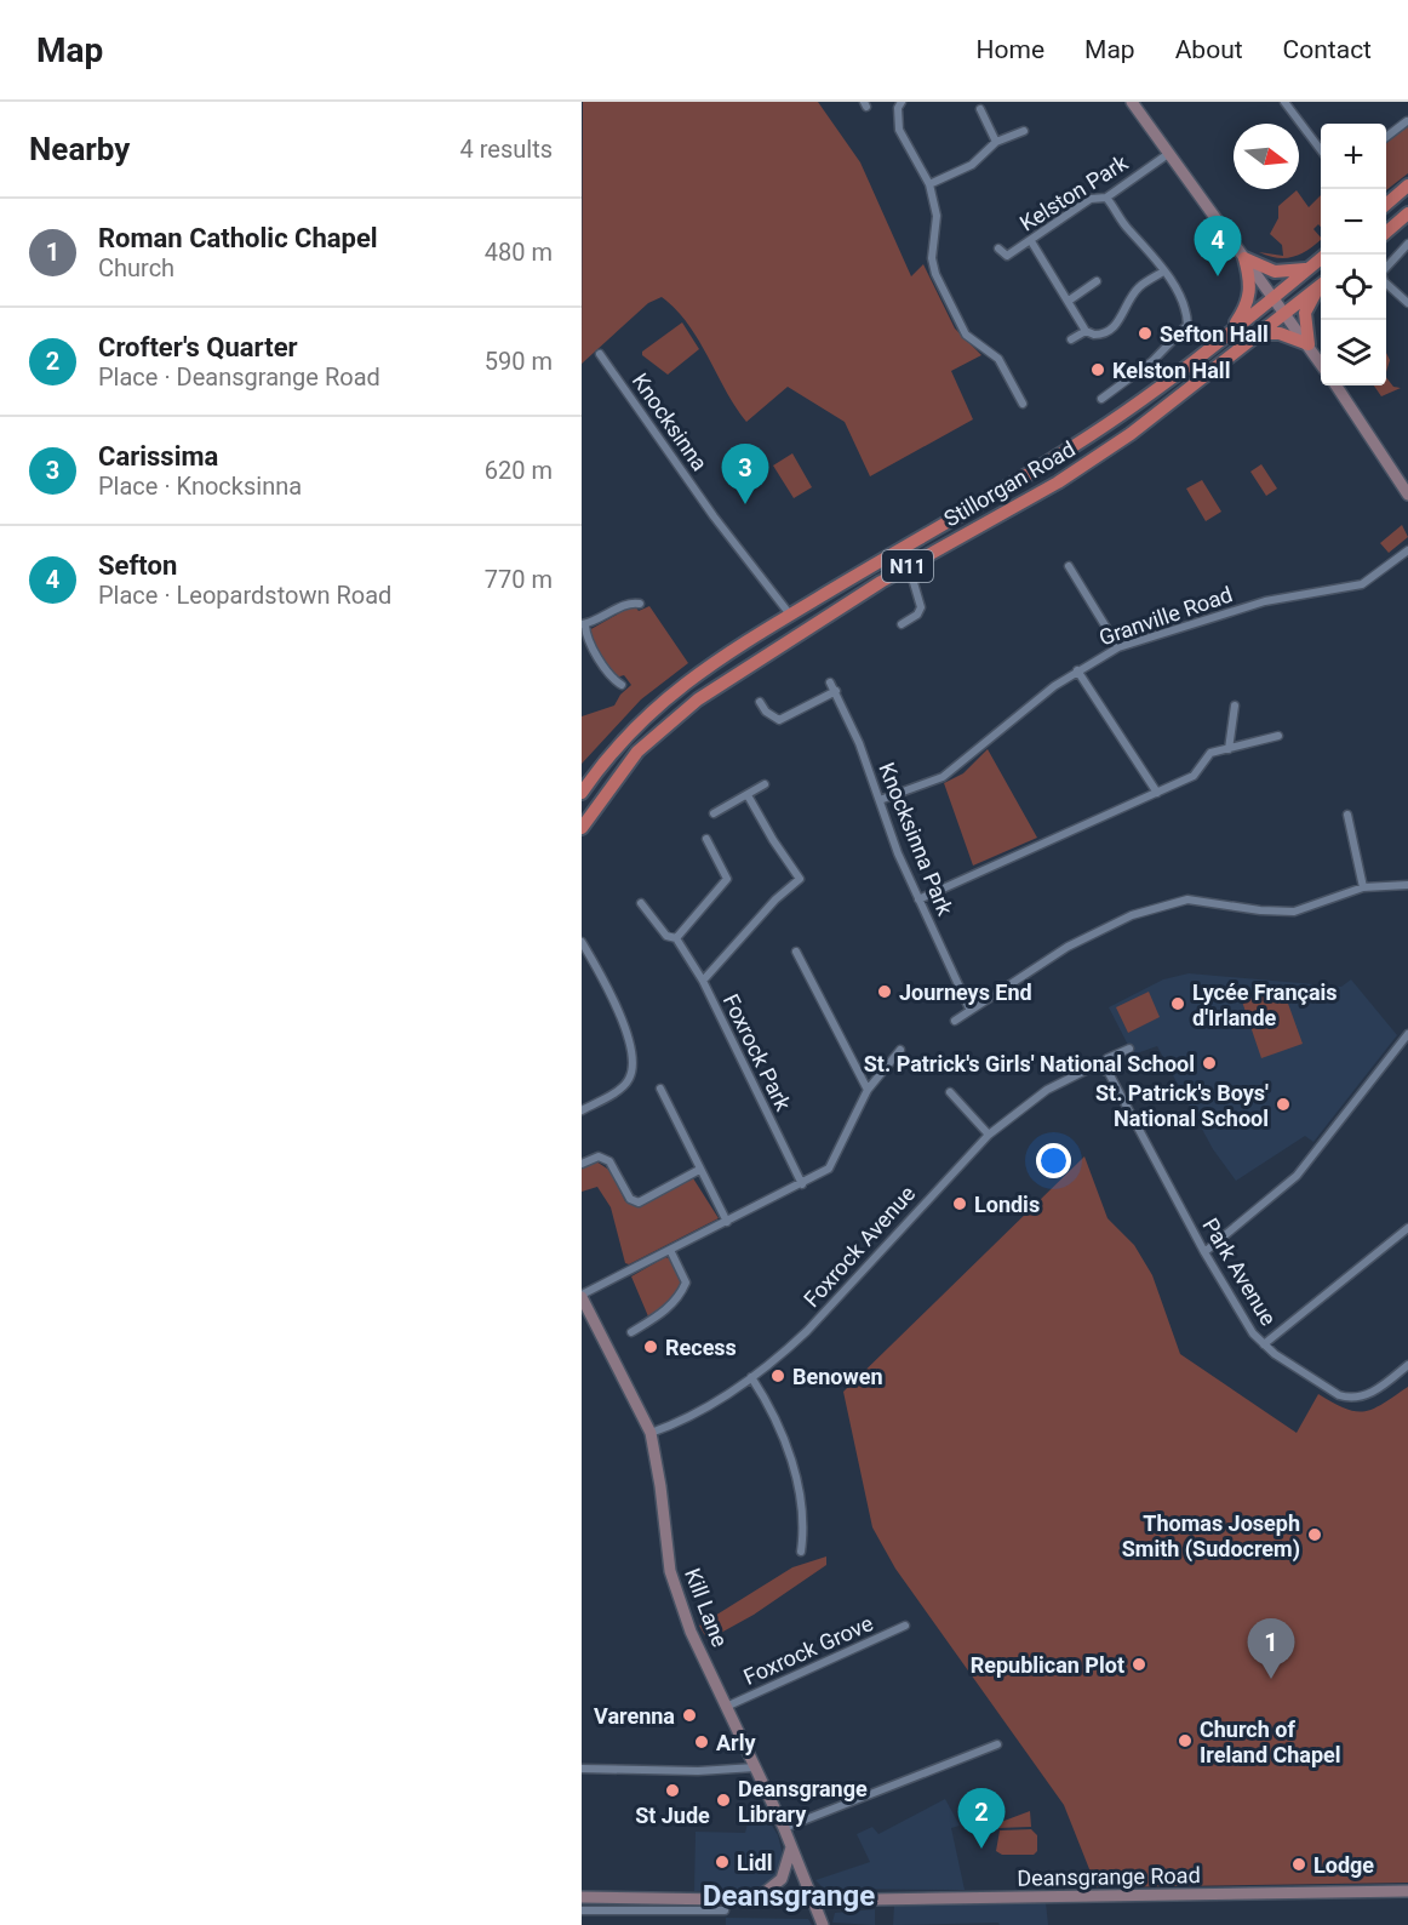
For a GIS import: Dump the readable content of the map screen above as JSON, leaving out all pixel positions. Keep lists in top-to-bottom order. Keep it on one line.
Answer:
{"streets":{"highway":["Stillorgan Road","N11"],"main road":["Kill Lane","Deansgrange Road"],"street":["Kelston Park","Knocksinna","Granville Road","Knocksinna Park","Foxrock Park","Foxrock Avenue","Park Avenue","Foxrock Grove"]},"crossings":[["Knocksinna","Stillorgan Road"],["Stillorgan Road","N11"],["Granville Road","Knocksinna Park"],["Foxrock Avenue","Park Avenue"],["Foxrock Avenue","Kill Lane"],["Kill Lane","Foxrock Grove"],["Kill Lane","Deansgrange Road"]],"districts":["Deansgrange"],"places":["Sefton Hall","Kelston Hall","Journeys End","Lycée Français d'Irlande","St. Patrick's Girls' National School","St. Patrick's Boys' National School","Londis","Recess","Benowen","Thomas Joseph Smith (Sudocrem)","Republican Plot","Varenna","Church of Ireland Chapel","Arly","St Jude","Deansgrange Library","Lidl","Lodge"],"north":"right","page":{"header":"Map","nav":["Home","Map","About","Contact"],"heading":["Nearby","4 results"],"map_buttons":["+","−"],"list":[{"mark":"1","name":"Roman Catholic Chapel","note":"Church","value":"480 m"},{"mark":"2","name":"Crofter's Quarter","note":"Place · Deansgrange Road","value":"590 m"},{"mark":"3","name":"Carissima","note":"Place · Knocksinna","value":"620 m"},{"mark":"4","name":"Sefton","note":"Place · Leopardstown Road","value":"770 m"}],"pins":["4","3","1","2"]}}
